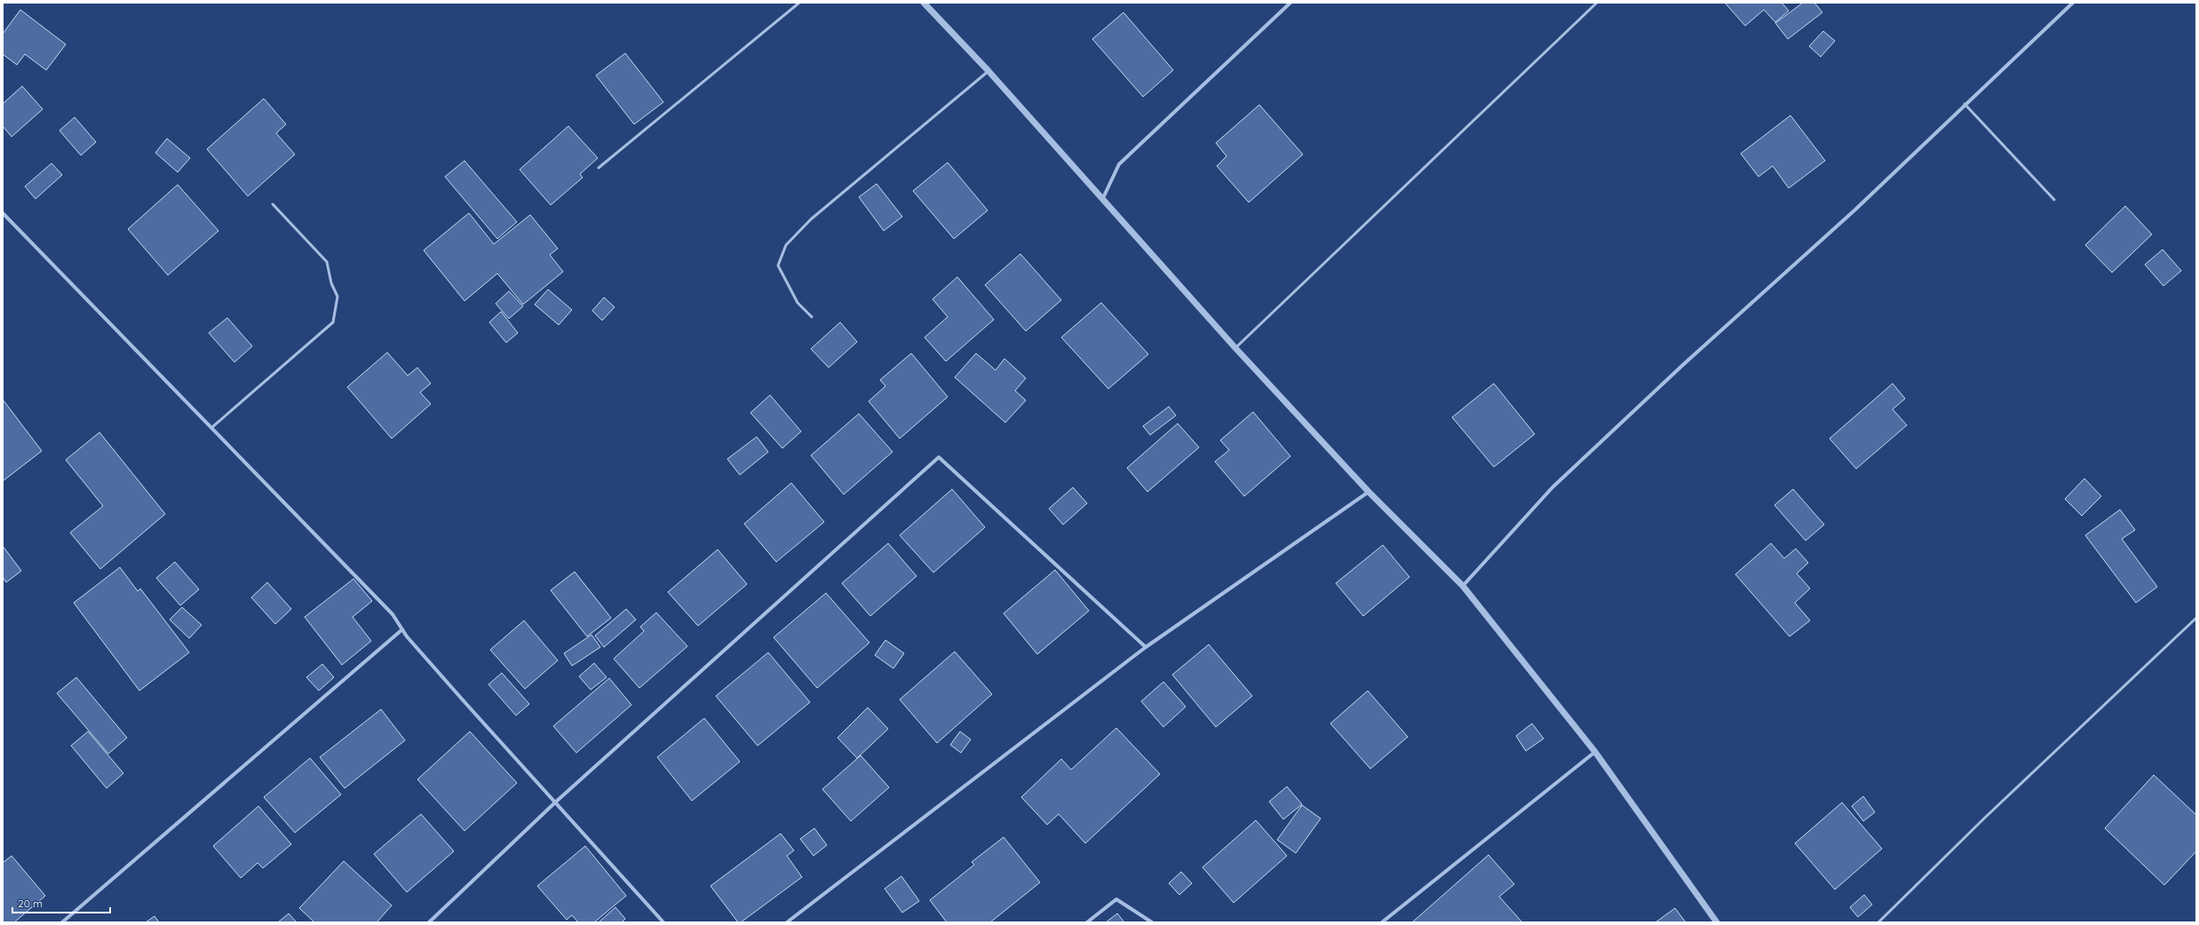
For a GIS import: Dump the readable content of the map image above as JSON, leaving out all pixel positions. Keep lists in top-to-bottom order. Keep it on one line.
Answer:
{"scale_bar":"20 m"}
